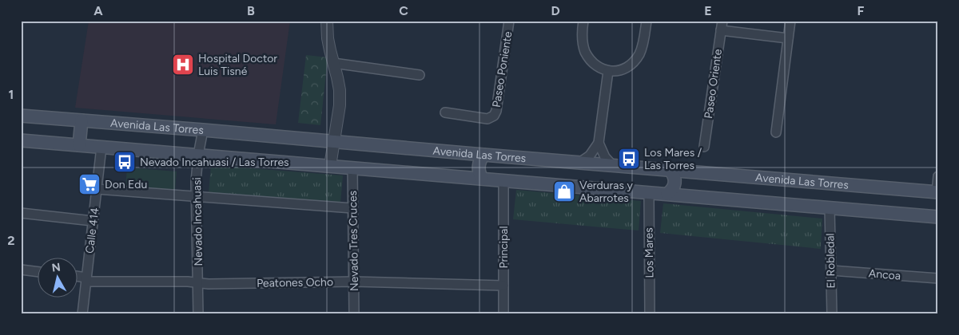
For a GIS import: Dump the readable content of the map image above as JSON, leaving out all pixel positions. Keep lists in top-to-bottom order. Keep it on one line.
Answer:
{"streets":{"main road":["Avenida Las Torres"],"street":["Paseo Poniente","Paseo Oriente","Nevado Incahuasi","Calle 414","Nevado Tres Cruces","Principal","Los Mares","El Robledal","Ancoa","Peatones Ocho"]},"crossings":[["Avenida Las Torres","Nevado Incahuasi"],["Nevado Incahuasi","Peatones Ocho"],["Calle 414","Peatones Ocho"],["Nevado Tres Cruces","Peatones Ocho"],["Principal","Peatones Ocho"],["El Robledal","Ancoa"]],"places":{"hospital":["Hospital Doctor Luis Tisné"],"bus stop":["Los Mares / Las Torres","Nevado Incahuasi / Las Torres"],"supermarket":["Don Edu"],"shop":["Verduras y Abarrotes"]},"north":"top","grid":{"columns":["A","B","C","D","E","F"],"rows":["1","2"]}}
